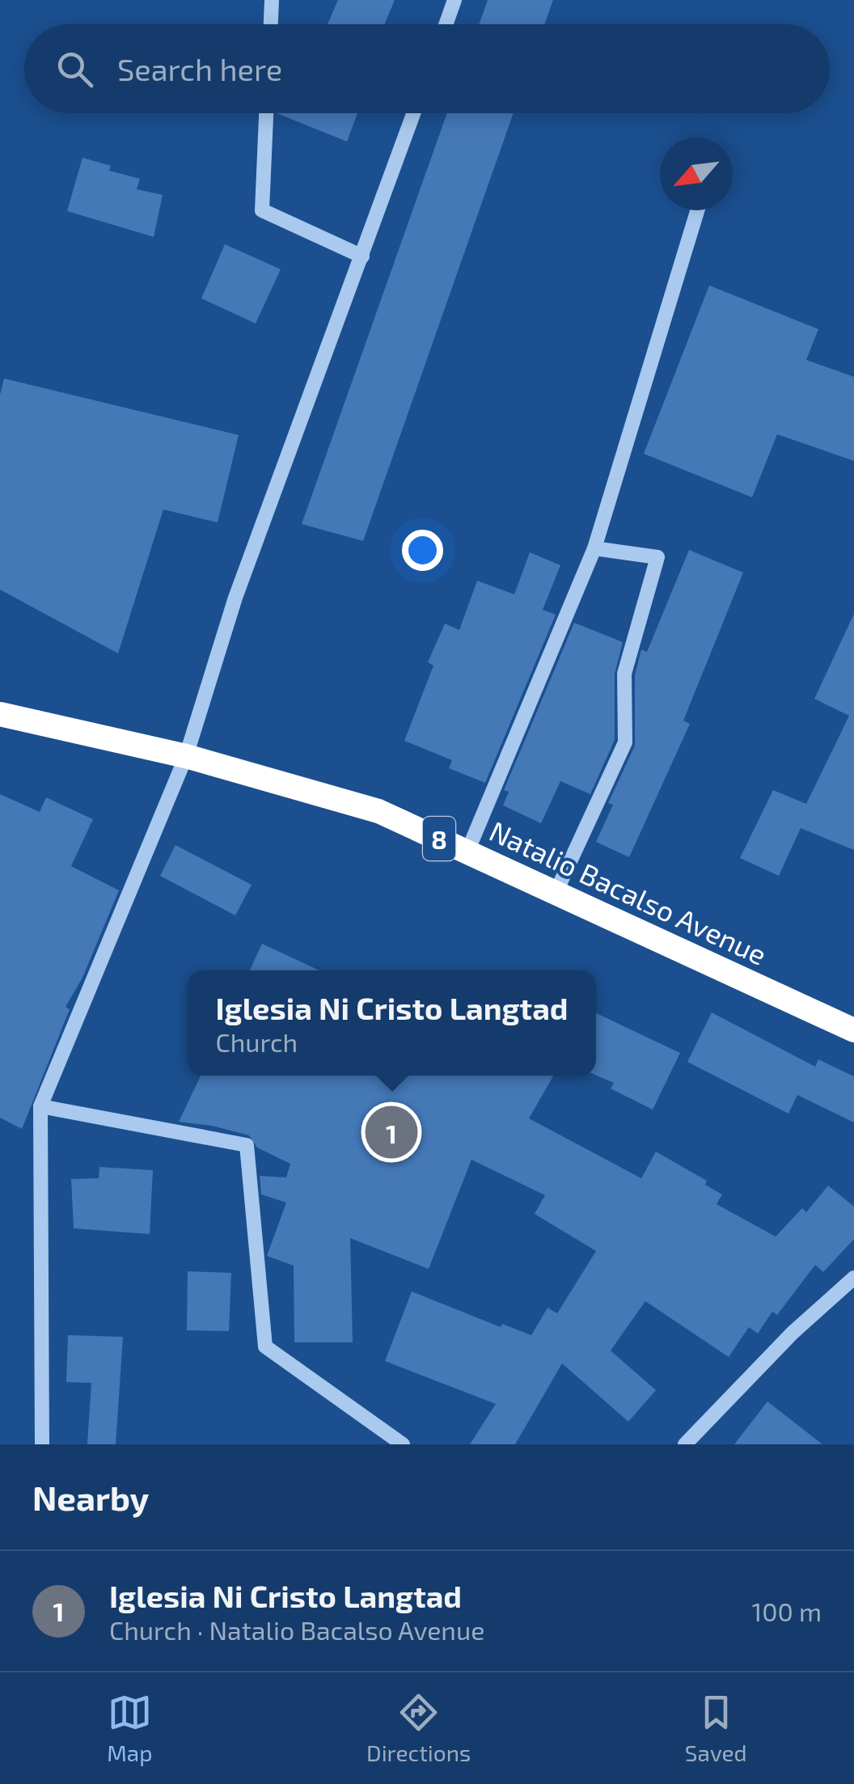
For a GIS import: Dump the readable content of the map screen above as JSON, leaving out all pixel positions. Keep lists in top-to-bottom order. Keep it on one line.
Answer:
{"streets":{"highway":["8","Natalio Bacalso Avenue"]},"north":"bottom left","page":{"search":"Search here","popup":["Iglesia Ni Cristo Langtad","Church"],"pins":"1","heading":"Nearby","list":[{"mark":"1","name":"Iglesia Ni Cristo Langtad","note":"Church · Natalio Bacalso Avenue","value":"100 m"}],"nav":["Map","Directions","Saved"]}}
